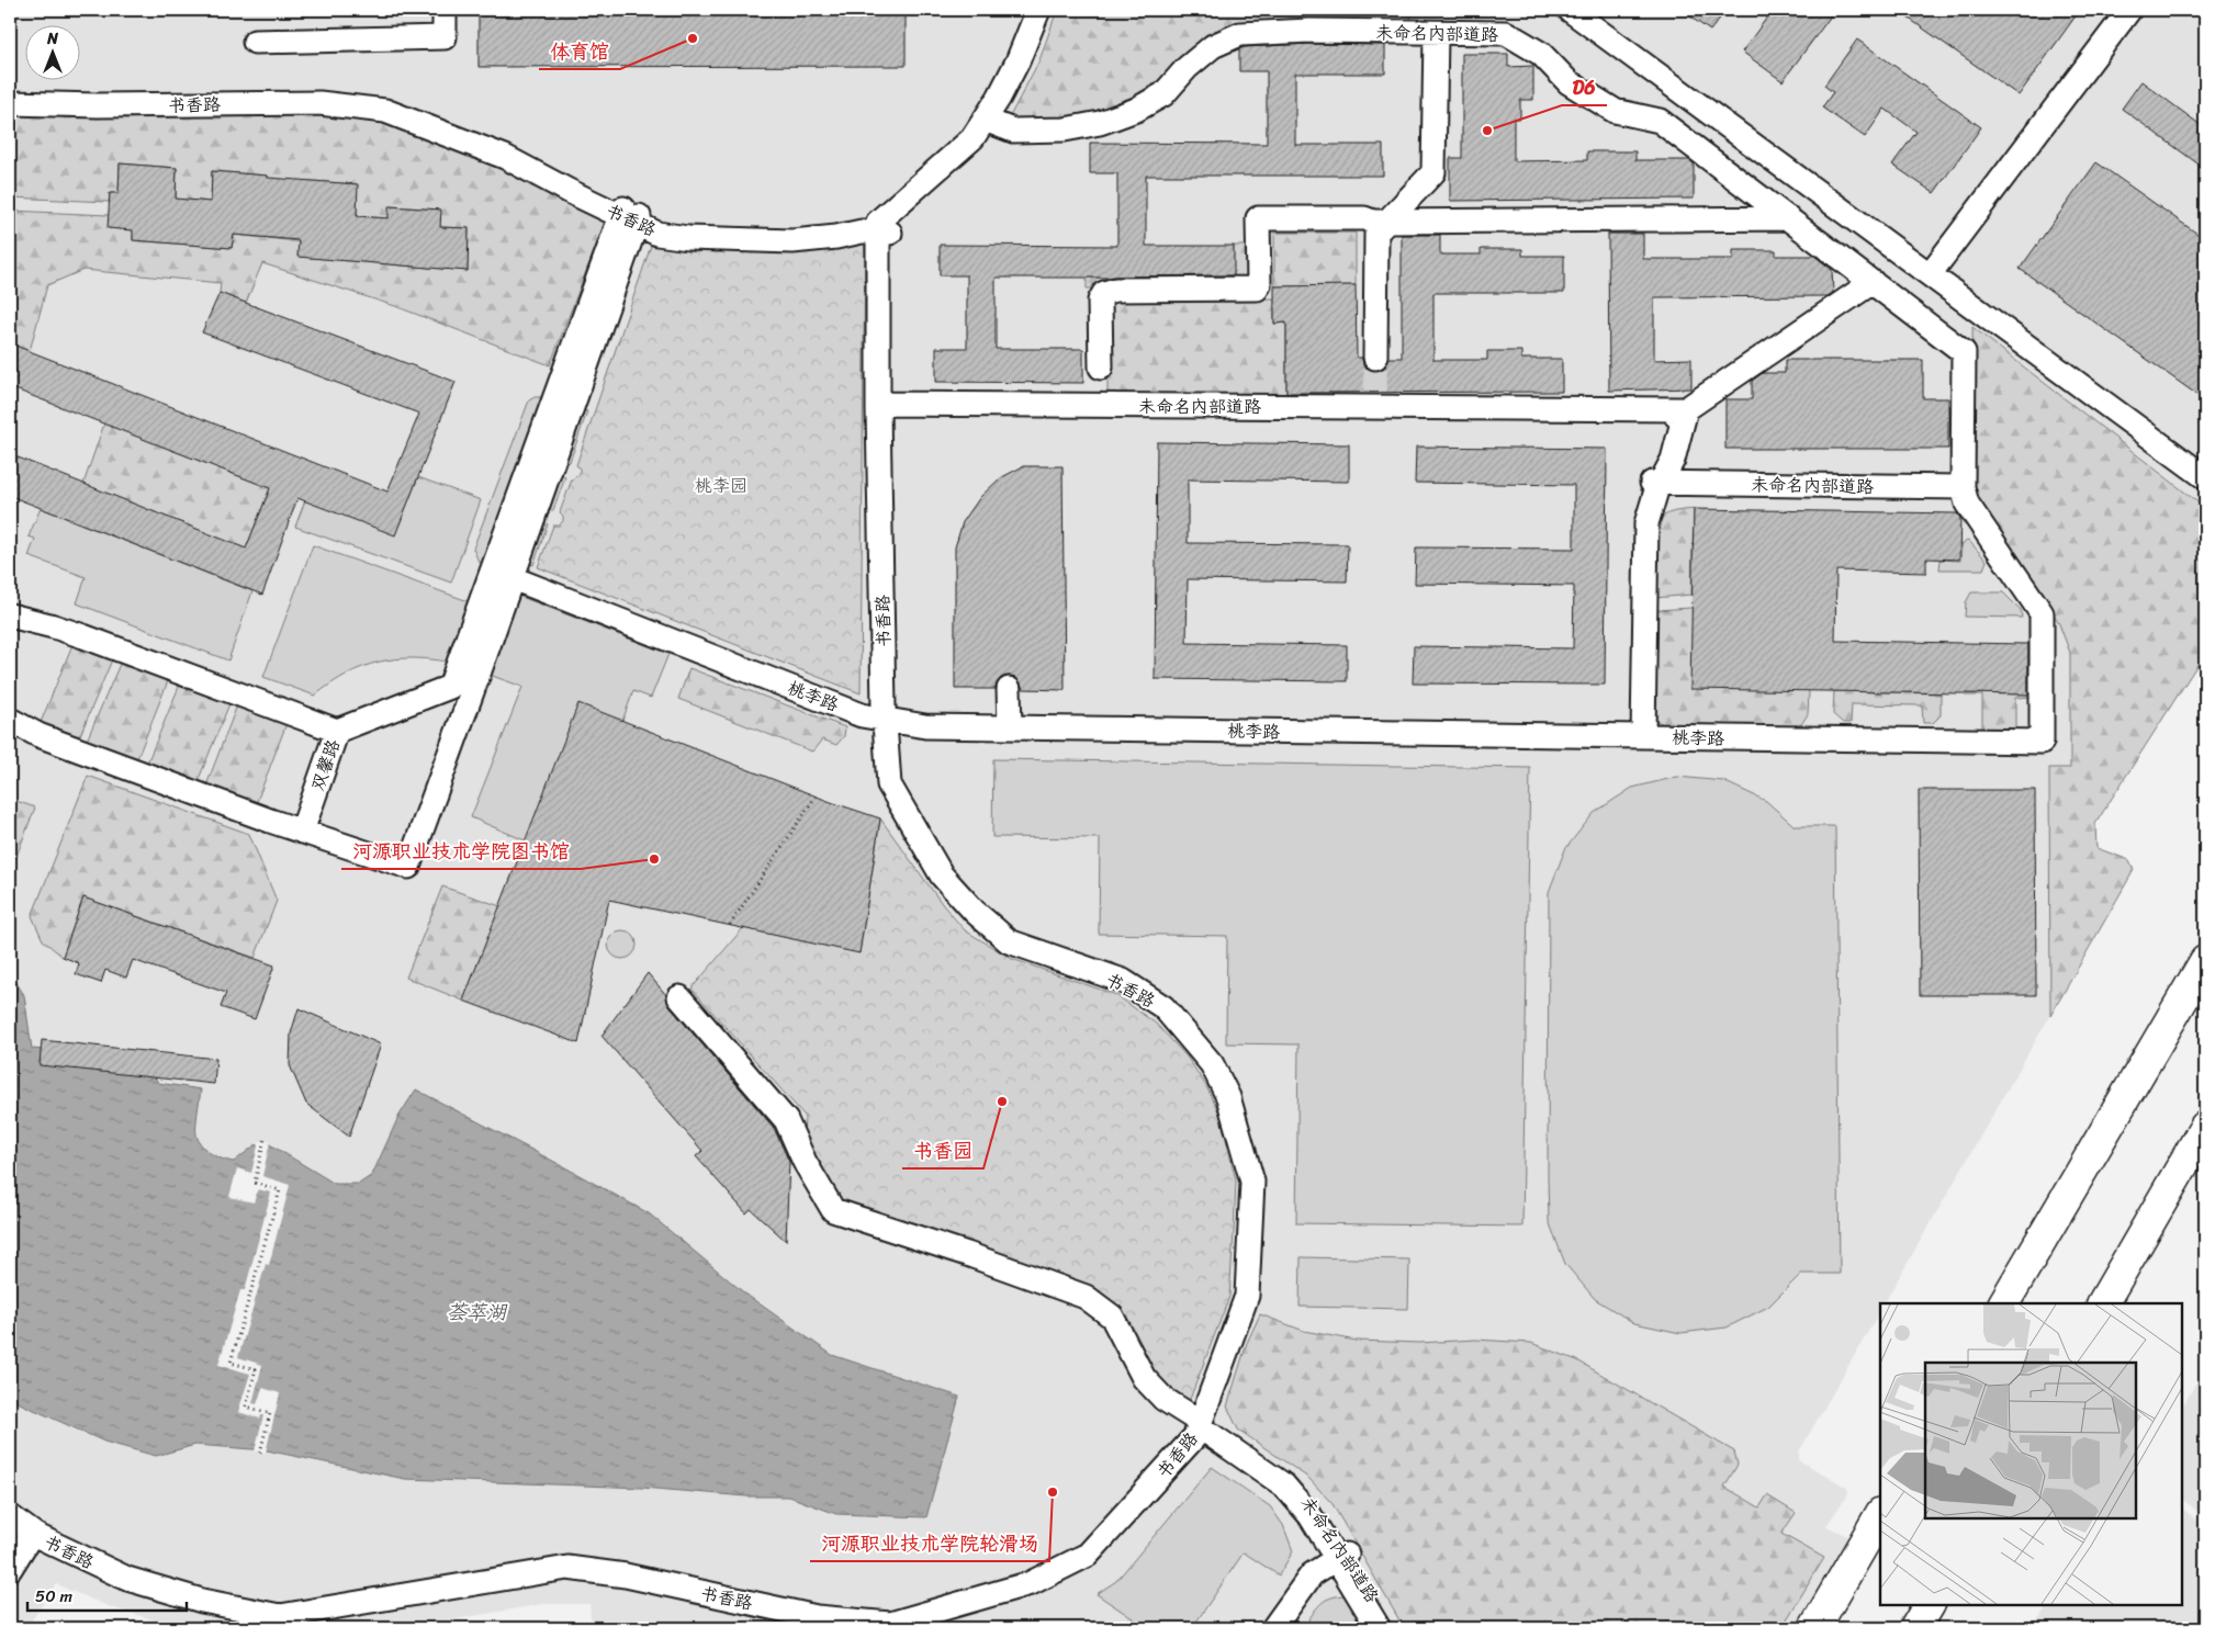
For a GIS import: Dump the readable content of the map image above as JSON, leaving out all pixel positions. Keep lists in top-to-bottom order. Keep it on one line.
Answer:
{"streets":{"street":["未命名内部道路","书香路","桃李路","双馨路"]},"crossings":[["未命名内部道路","书香路"],["未命名内部道路","桃李路"],["书香路","桃李路"]],"water":["荟萃湖"],"parks":["桃李园"],"places":["体育馆","D6","河源职业技术学院图书馆","书香园","河源职业技术学院轮滑场"],"scale_bar":"50 m","north":"top"}
